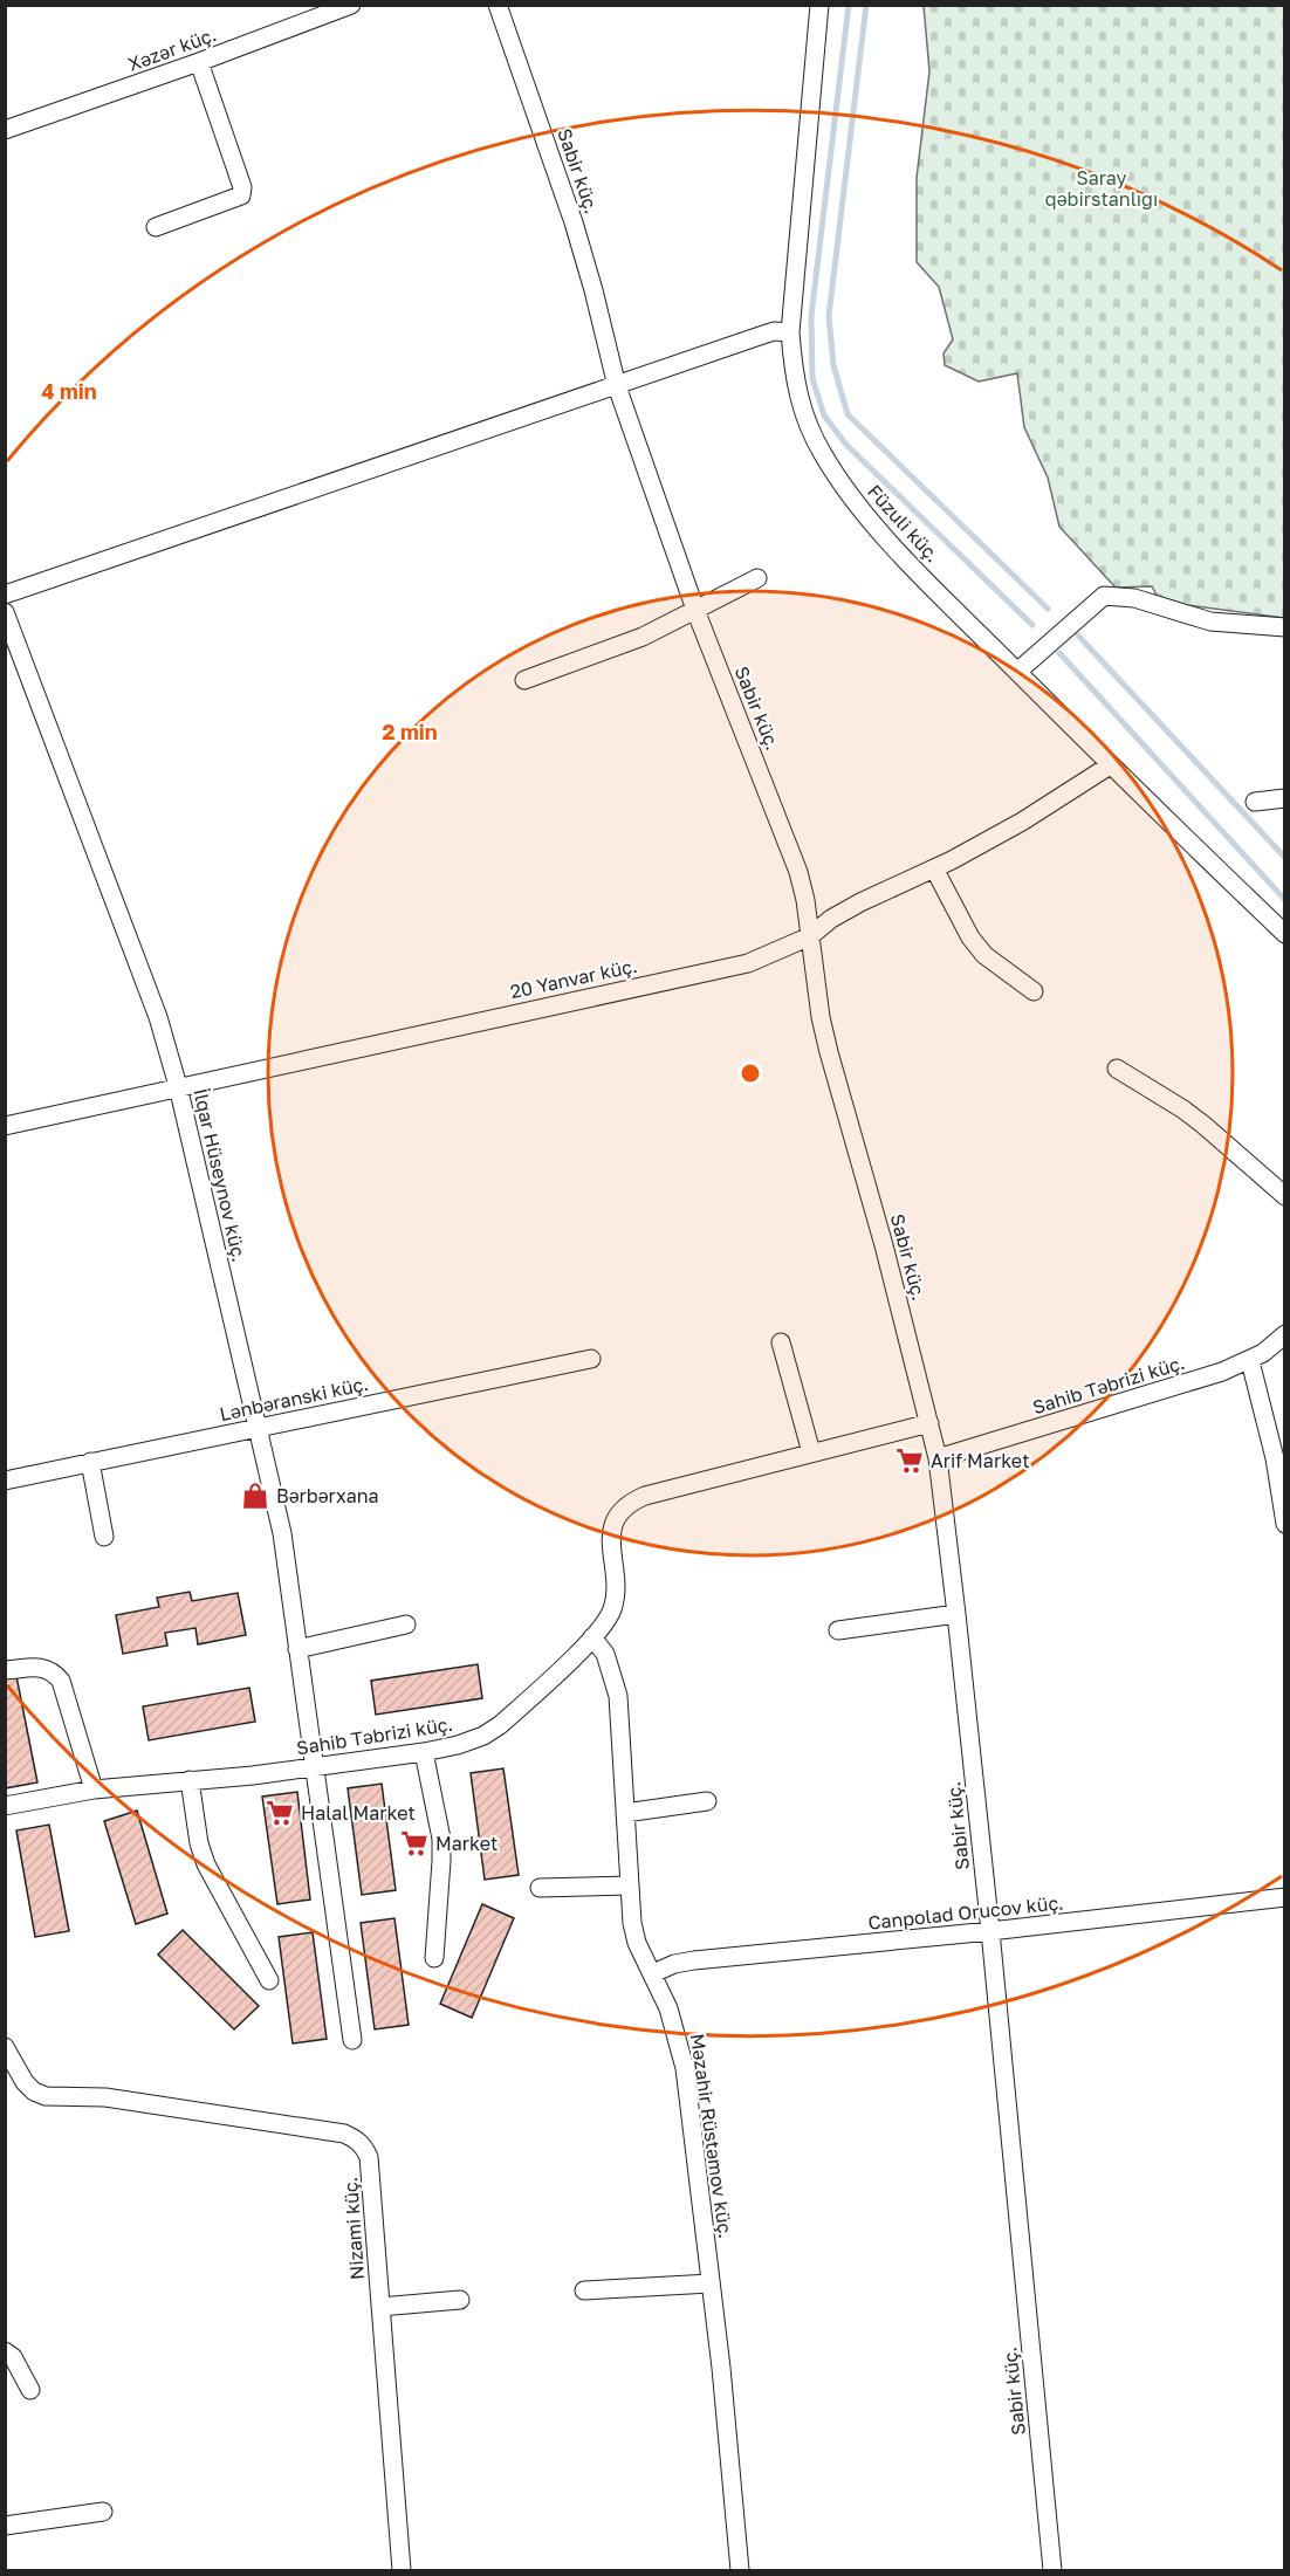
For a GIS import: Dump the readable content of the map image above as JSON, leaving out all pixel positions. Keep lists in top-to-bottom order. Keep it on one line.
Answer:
{"streets":{"street":["Xəzər küç.","Sabir küç.","Füzuli küç.","20 Yanvar küç.","İlqar Hüseynov küç.","Sahib Təbrizi küç.","Lənbəranski küç.","Canpolad Orucov küç.","Məzahir Rüstəmov küç.","Nizami küç."]},"crossings":[["Sabir küç.","20 Yanvar küç."],["Sabir küç.","Sahib Təbrizi küç."],["Sabir küç.","Canpolad Orucov küç."],["Füzuli küç.","20 Yanvar küç."],["20 Yanvar küç.","İlqar Hüseynov küç."],["İlqar Hüseynov küç.","Sahib Təbrizi küç."],["İlqar Hüseynov küç.","Lənbəranski küç."],["Sahib Təbrizi küç.","Məzahir Rüstəmov küç."],["Canpolad Orucov küç.","Məzahir Rüstəmov küç."]],"parks":["Saray qəbirstanlığı"],"places":{"supermarket":["Arif Market","Halal Market","Market"],"shop":["Bərbərxana"]},"rings":["4 min","2 min"]}
